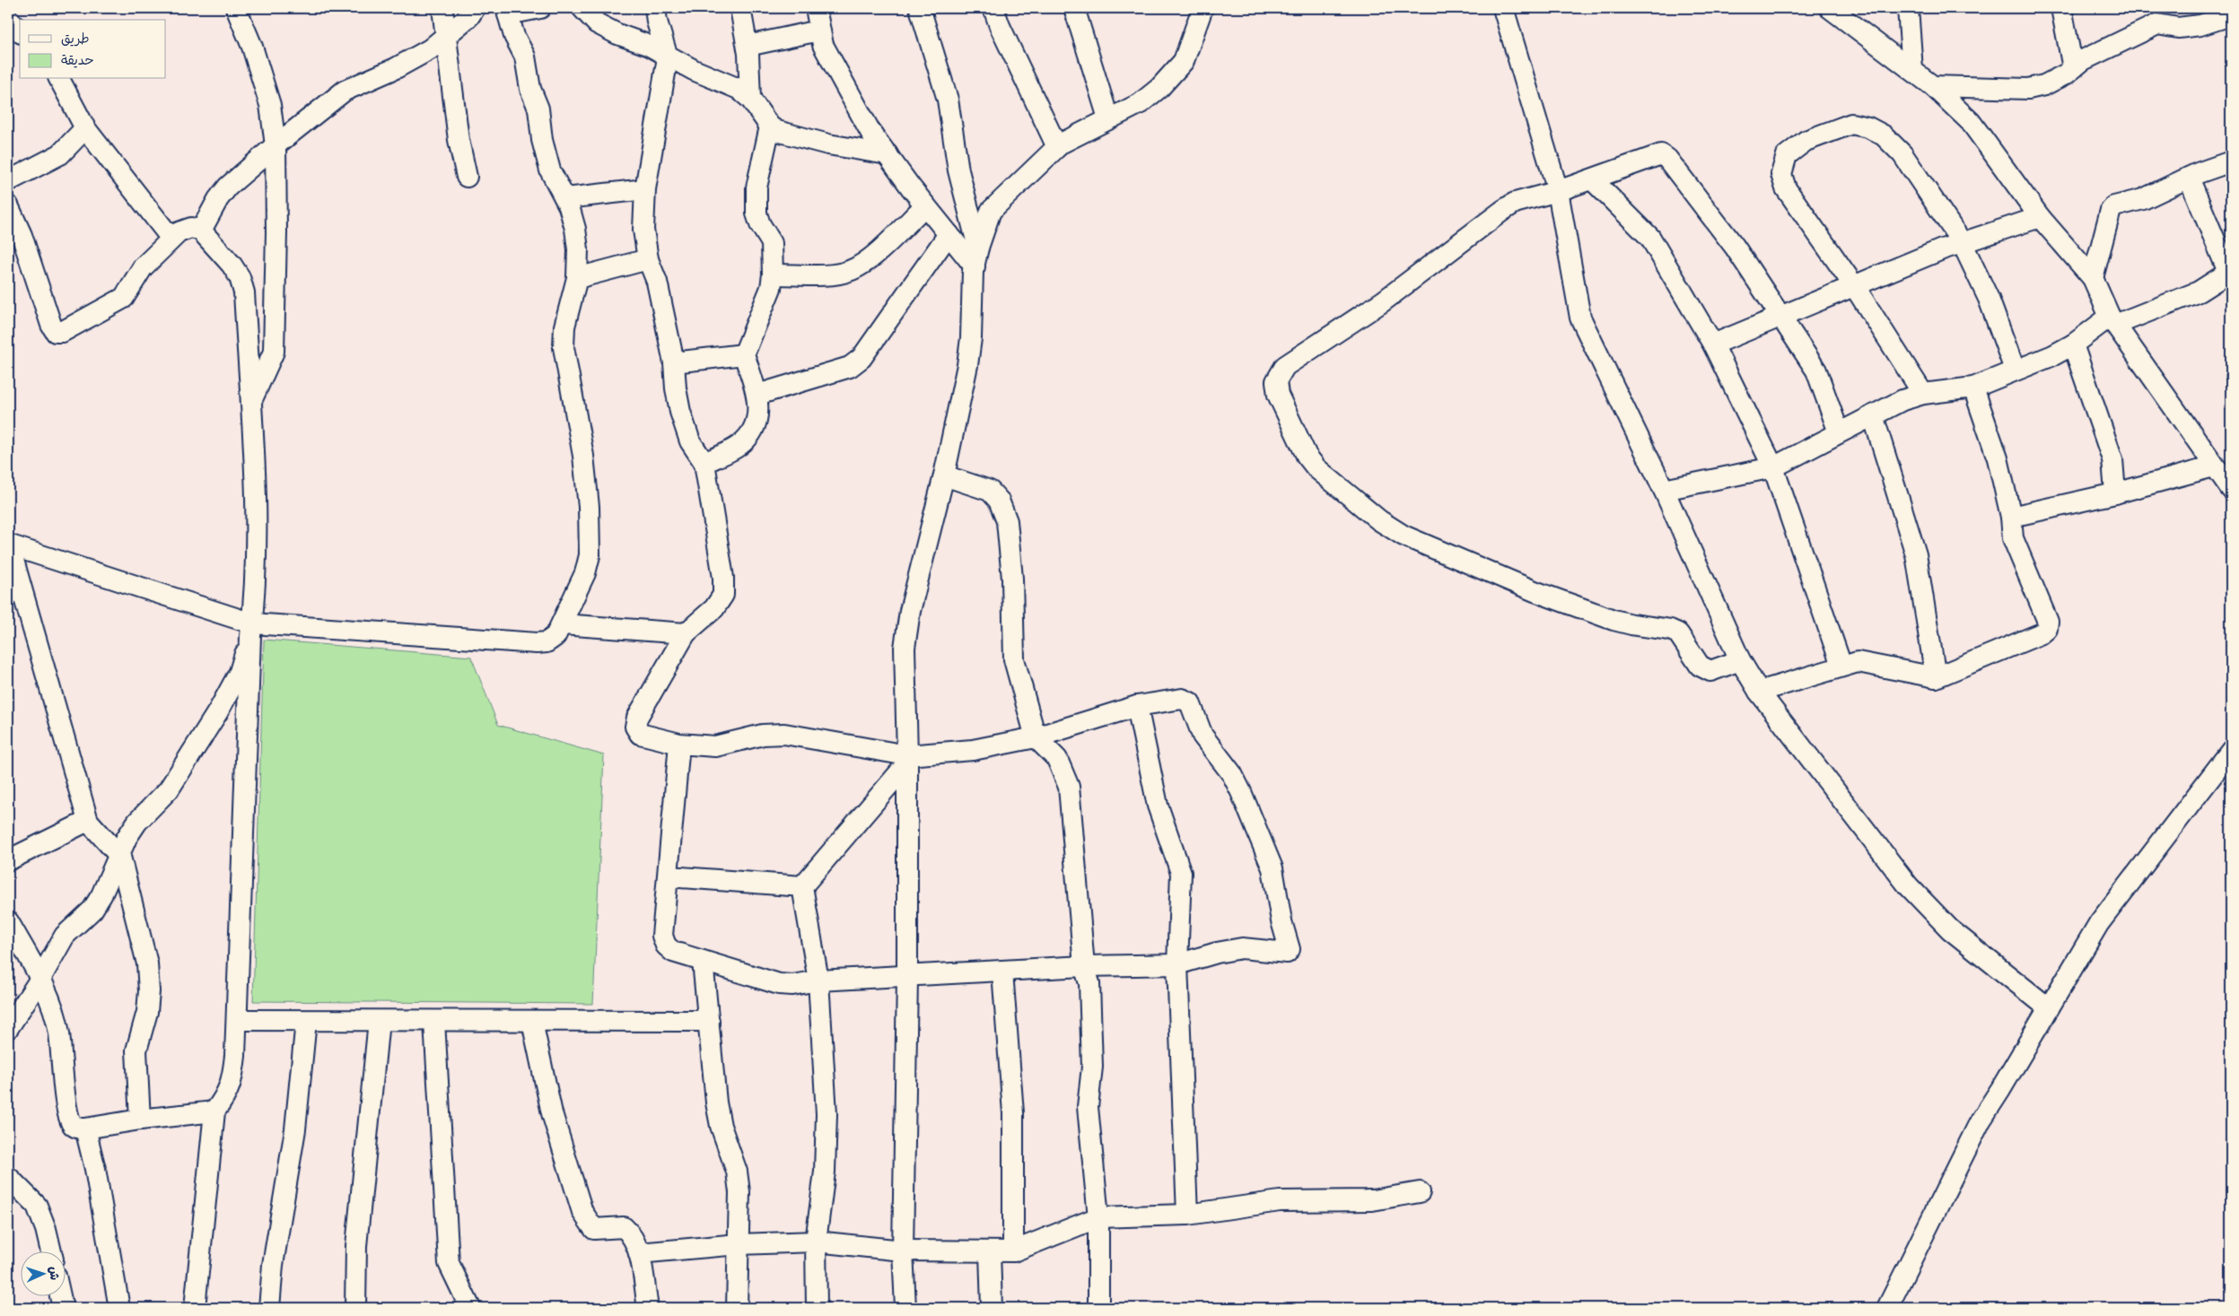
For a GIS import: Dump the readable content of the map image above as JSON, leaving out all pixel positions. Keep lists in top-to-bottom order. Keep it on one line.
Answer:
{"legend":["طريق","حديقة"],"north":"right"}
